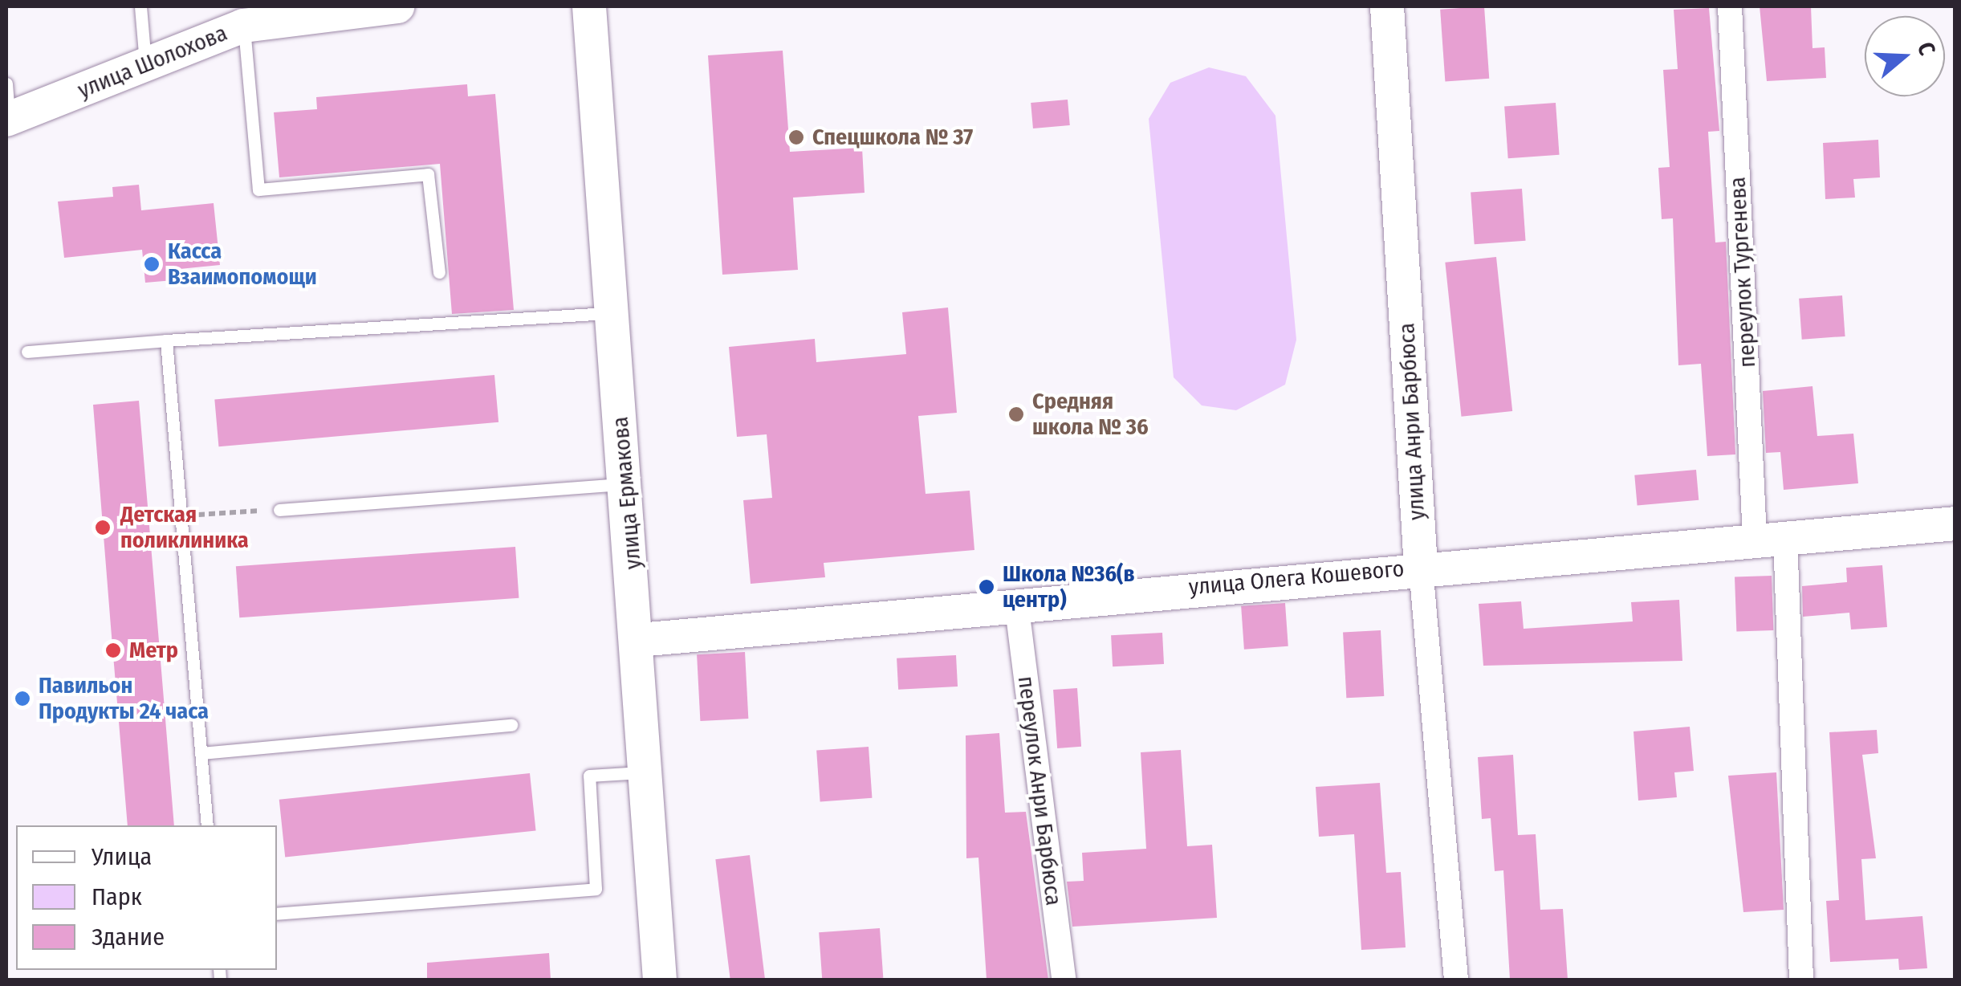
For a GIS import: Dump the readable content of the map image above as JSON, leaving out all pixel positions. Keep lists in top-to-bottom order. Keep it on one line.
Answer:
{"streets":{"street":["улица Шолохова","переулок Тургенева","улица Анри Барбюса","улица Ермакова","улица Олега Кошевого","переулок Анри Барбюса"]},"crossings":[["переулок Тургенева","улица Олега Кошевого"],["улица Анри Барбюса","улица Олега Кошевого"],["улица Ермакова","улица Олега Кошевого"],["улица Олега Кошевого","переулок Анри Барбюса"]],"places":["Спецшкола № 37","Касса Взаимопомощи","Средняя школа № 36","Детская поликлиника","Школа №36(в центр)","Метр","Павильон Продукты 24 часа"],"legend":["Улица","Парк","Здание"],"north":"right"}
